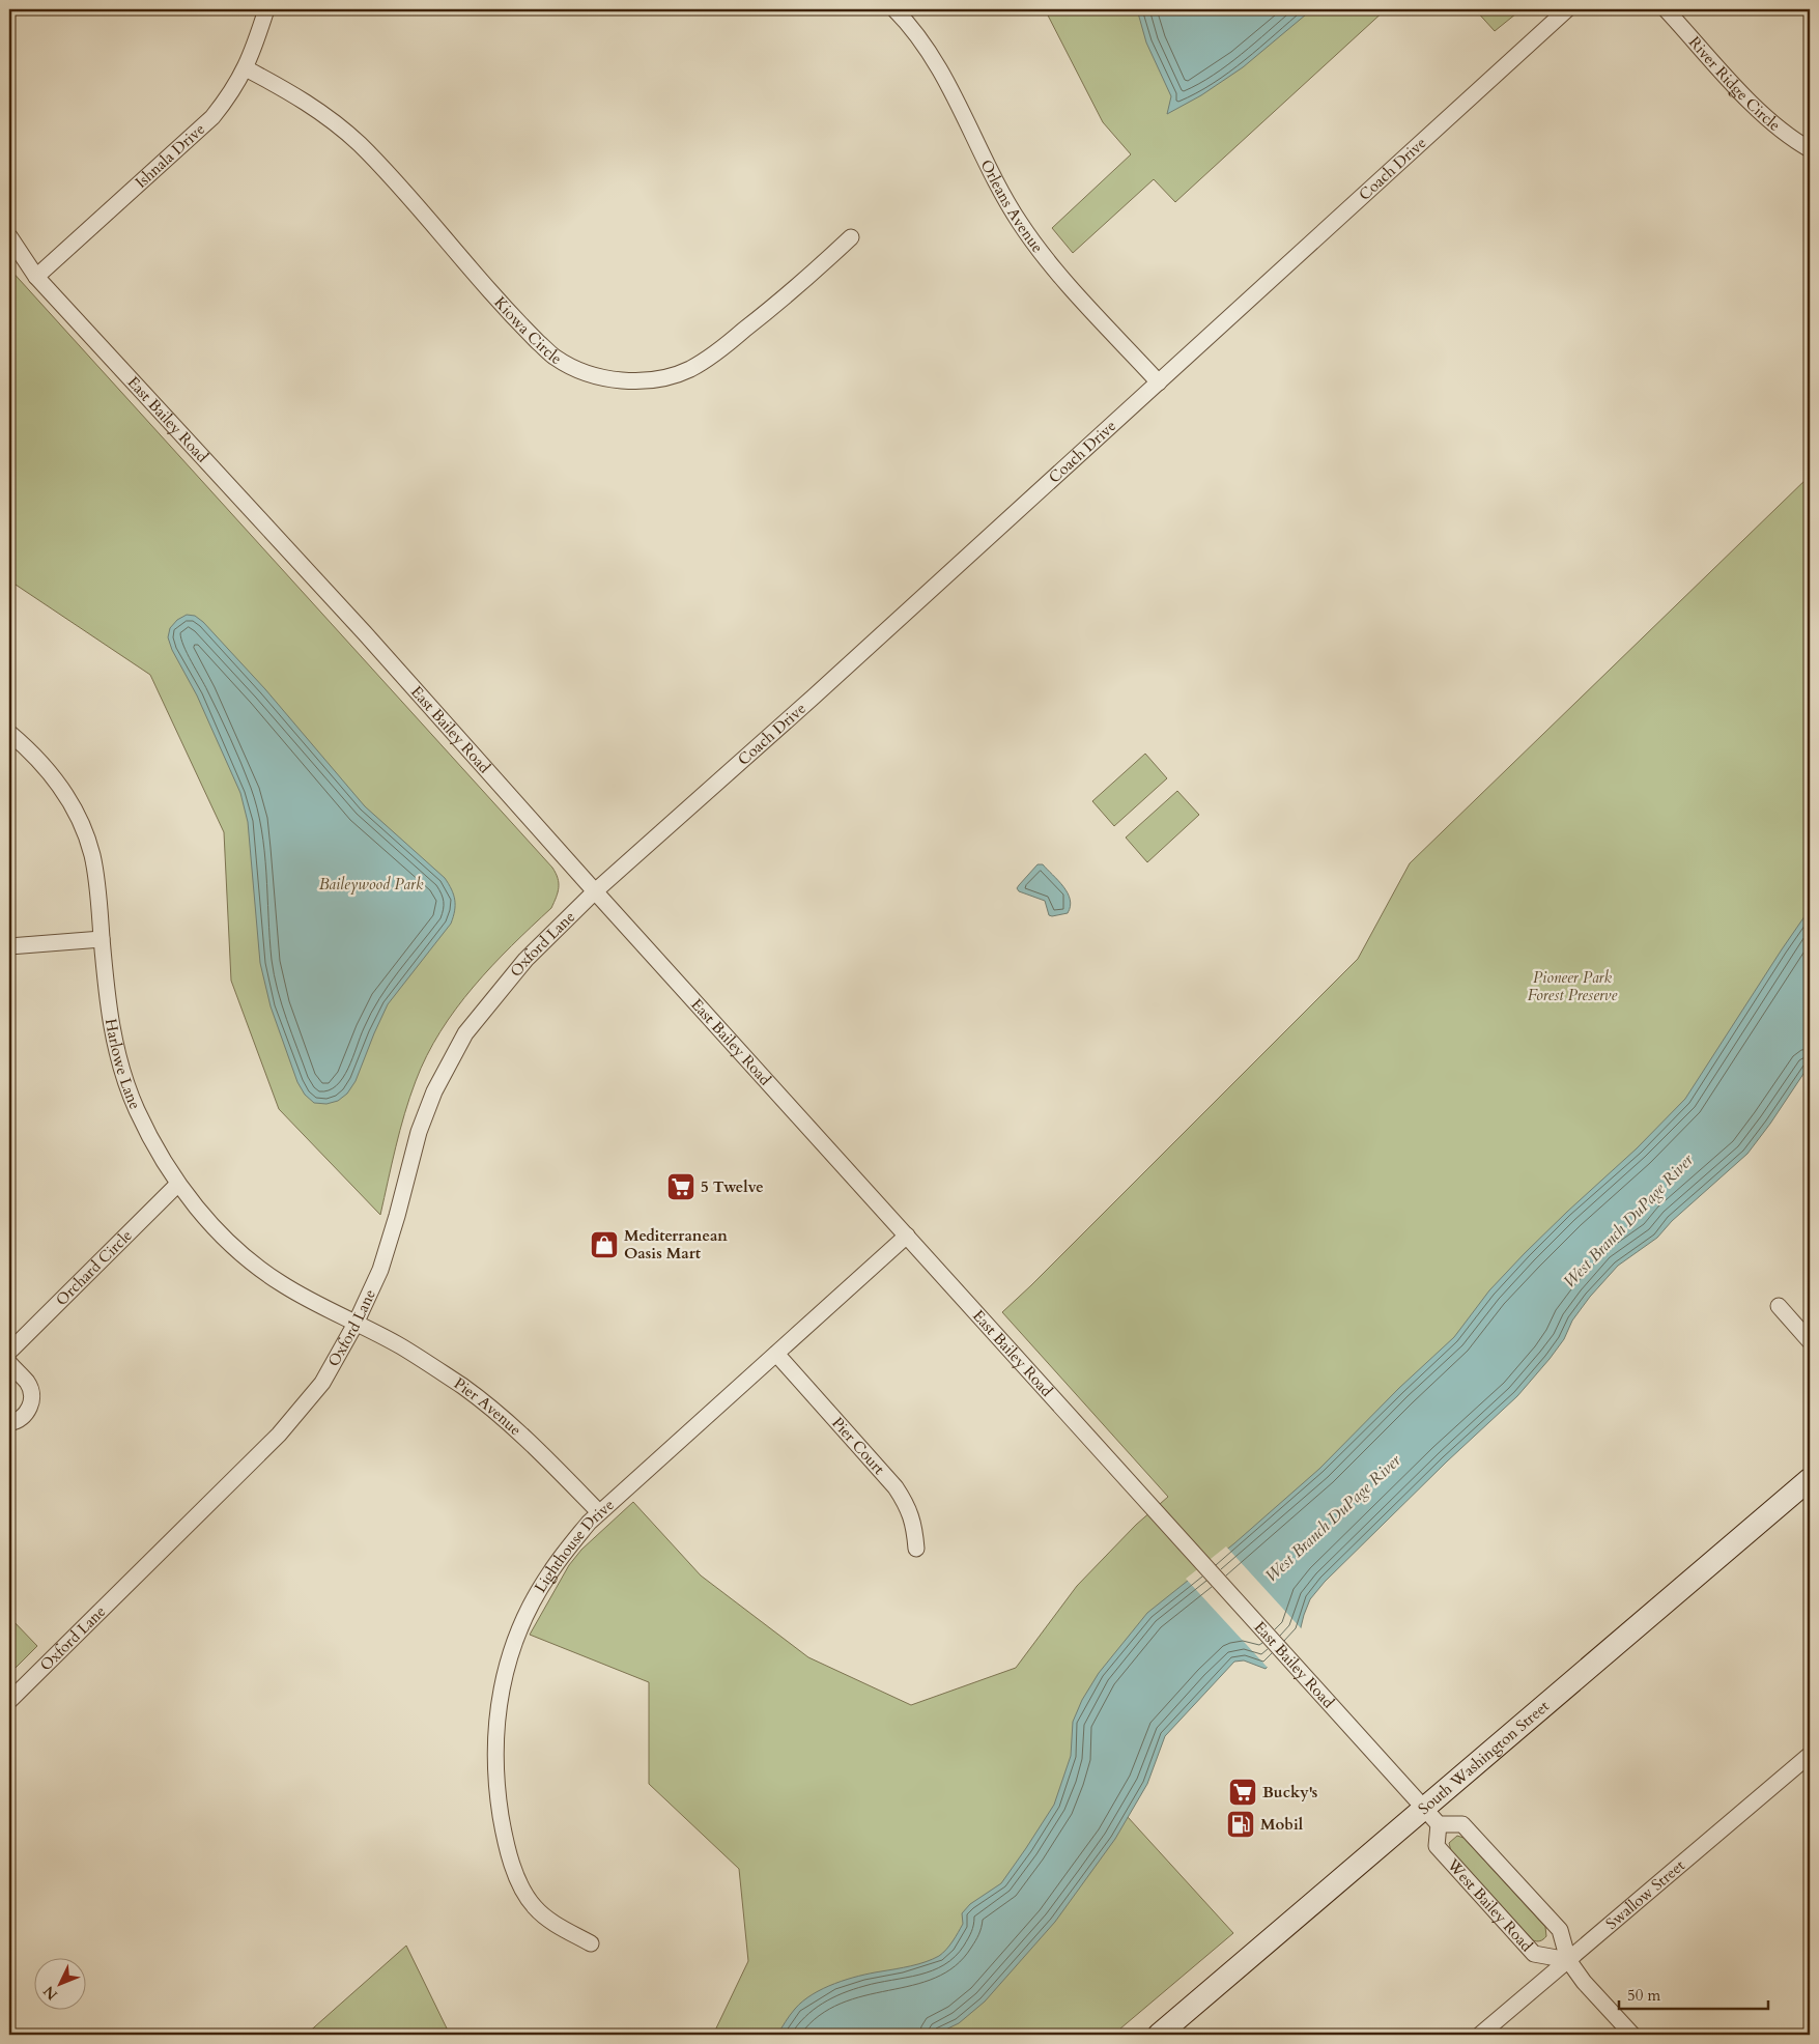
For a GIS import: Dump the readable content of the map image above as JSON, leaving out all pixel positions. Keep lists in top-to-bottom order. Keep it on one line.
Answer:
{"streets":{"main road":["South Washington Street"],"street":["River Ridge Circle","Ishnala Drive","Coach Drive","Orleans Avenue","Kiowa Circle","East Bailey Road","Oxford Lane","Harlowe Lane","Orchard Circle","Pier Avenue","Pier Court","Lighthouse Drive","Swallow Street","West Bailey Road"]},"crossings":[["Ishnala Drive","Kiowa Circle"],["Ishnala Drive","East Bailey Road"],["Coach Drive","Orleans Avenue"],["Coach Drive","East Bailey Road"],["Coach Drive","Oxford Lane"],["East Bailey Road","Oxford Lane"],["East Bailey Road","Lighthouse Drive"],["East Bailey Road","South Washington Street"],["East Bailey Road","West Bailey Road"],["Oxford Lane","Harlowe Lane"],["Oxford Lane","Pier Avenue"],["Harlowe Lane","Orchard Circle"],["Harlowe Lane","Pier Avenue"],["Pier Avenue","Lighthouse Drive"],["Pier Court","Lighthouse Drive"],["South Washington Street","West Bailey Road"],["Swallow Street","West Bailey Road"]],"water":["West Branch DuPage River"],"parks":["Baileywood Park","Pioneer Park Forest Preserve"],"places":{"supermarket":["5 Twelve","Bucky's"],"shop":["Mediterranean Oasis Mart"],"fuel station":["Mobil"]},"scale_bar":"50 m","north":"bottom left"}
